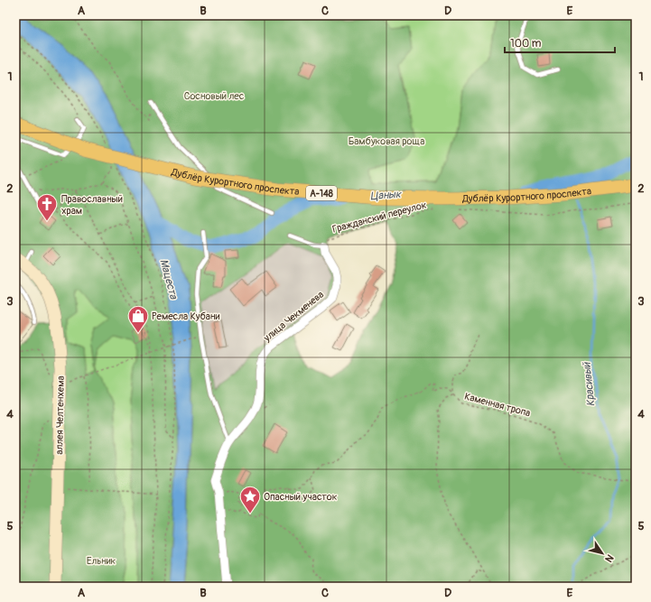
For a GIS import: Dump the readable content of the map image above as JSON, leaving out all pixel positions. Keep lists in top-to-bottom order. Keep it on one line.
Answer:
{"streets":{"highway":["Дублёр Курортного проспекта","А-148"],"main road":["аллея Челтенхема"],"street":["улица Чекменева"],"path":["Гражданский переулок","Каменная тропа"]},"crossings":[["Гражданский переулок","улица Чекменева"],["улица Чекменева","Каменная тропа"]],"water":["Цанык","Мацеста","Красивый"],"parks":["Сосновый лес","Бамбуковая роща","Ельник"],"places":{"church":["Православный храм"],"shop":["Ремесла Кубани"],"place":["Опасный участок"]},"scale_bar":"100 m","north":"bottom right","grid":{"columns":["A","B","C","D","E"],"rows":["1","2","3","4","5"]}}
